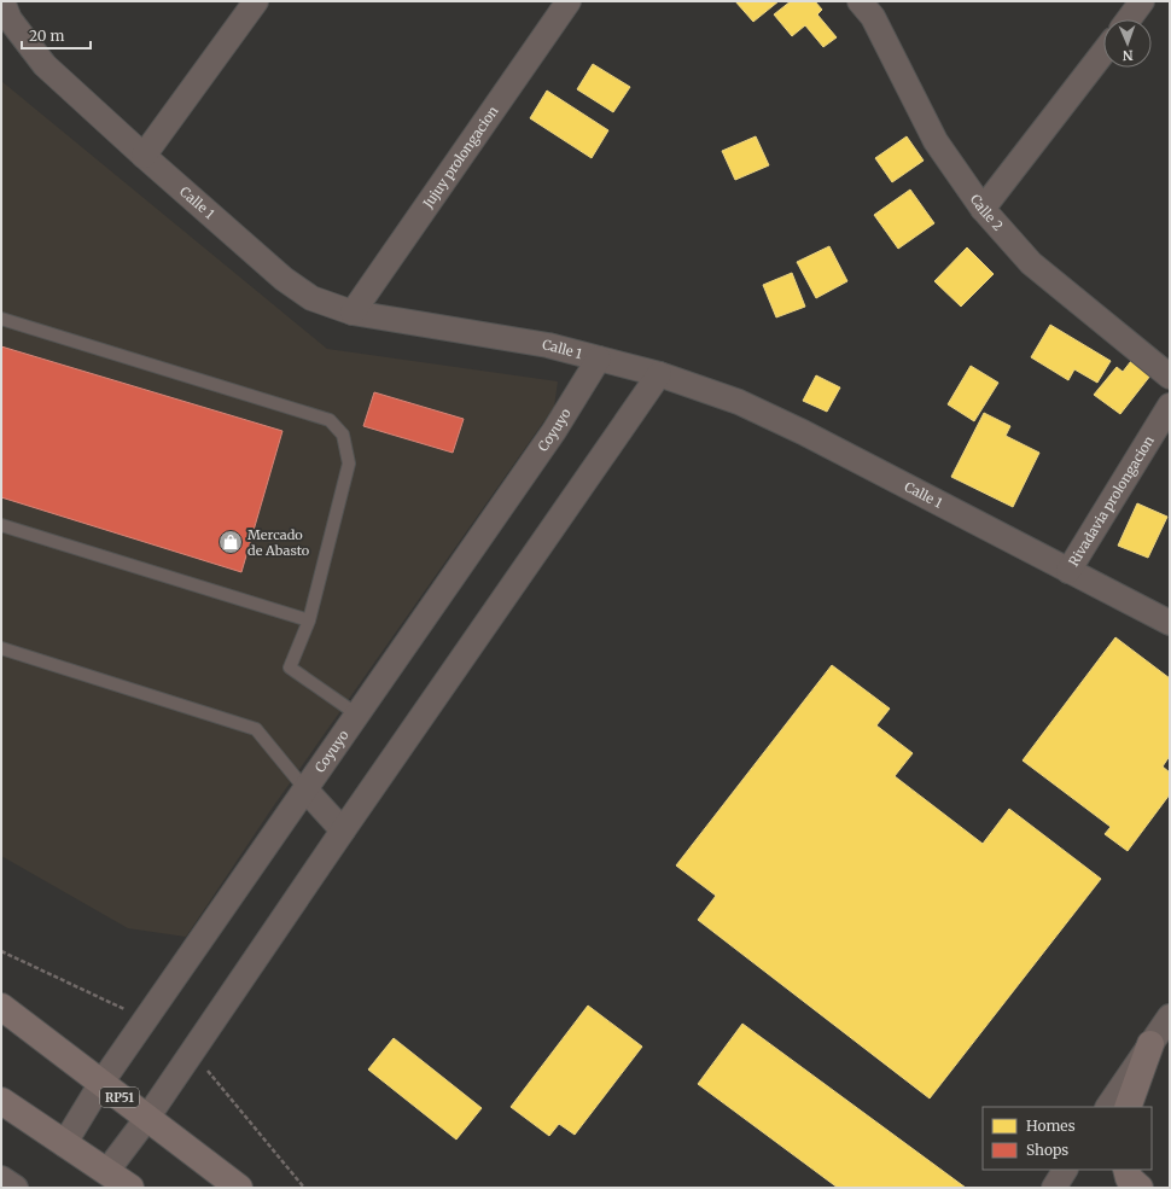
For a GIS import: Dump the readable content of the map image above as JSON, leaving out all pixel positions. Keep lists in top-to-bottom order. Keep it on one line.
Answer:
{"streets":{"highway":["RP51"],"street":["Jujuy prolongacion","Calle 1","Calle 2","Coyuyo","Rivadavia prolongacion"]},"crossings":[["Jujuy prolongacion","Calle 1"],["Calle 1","Coyuyo"],["Calle 1","Rivadavia prolongacion"],["Coyuyo","RP51"]],"places":{"shop":["Mercado de Abasto"]},"legend":["Homes","Shops"],"scale_bar":"20 m","north":"bottom"}
